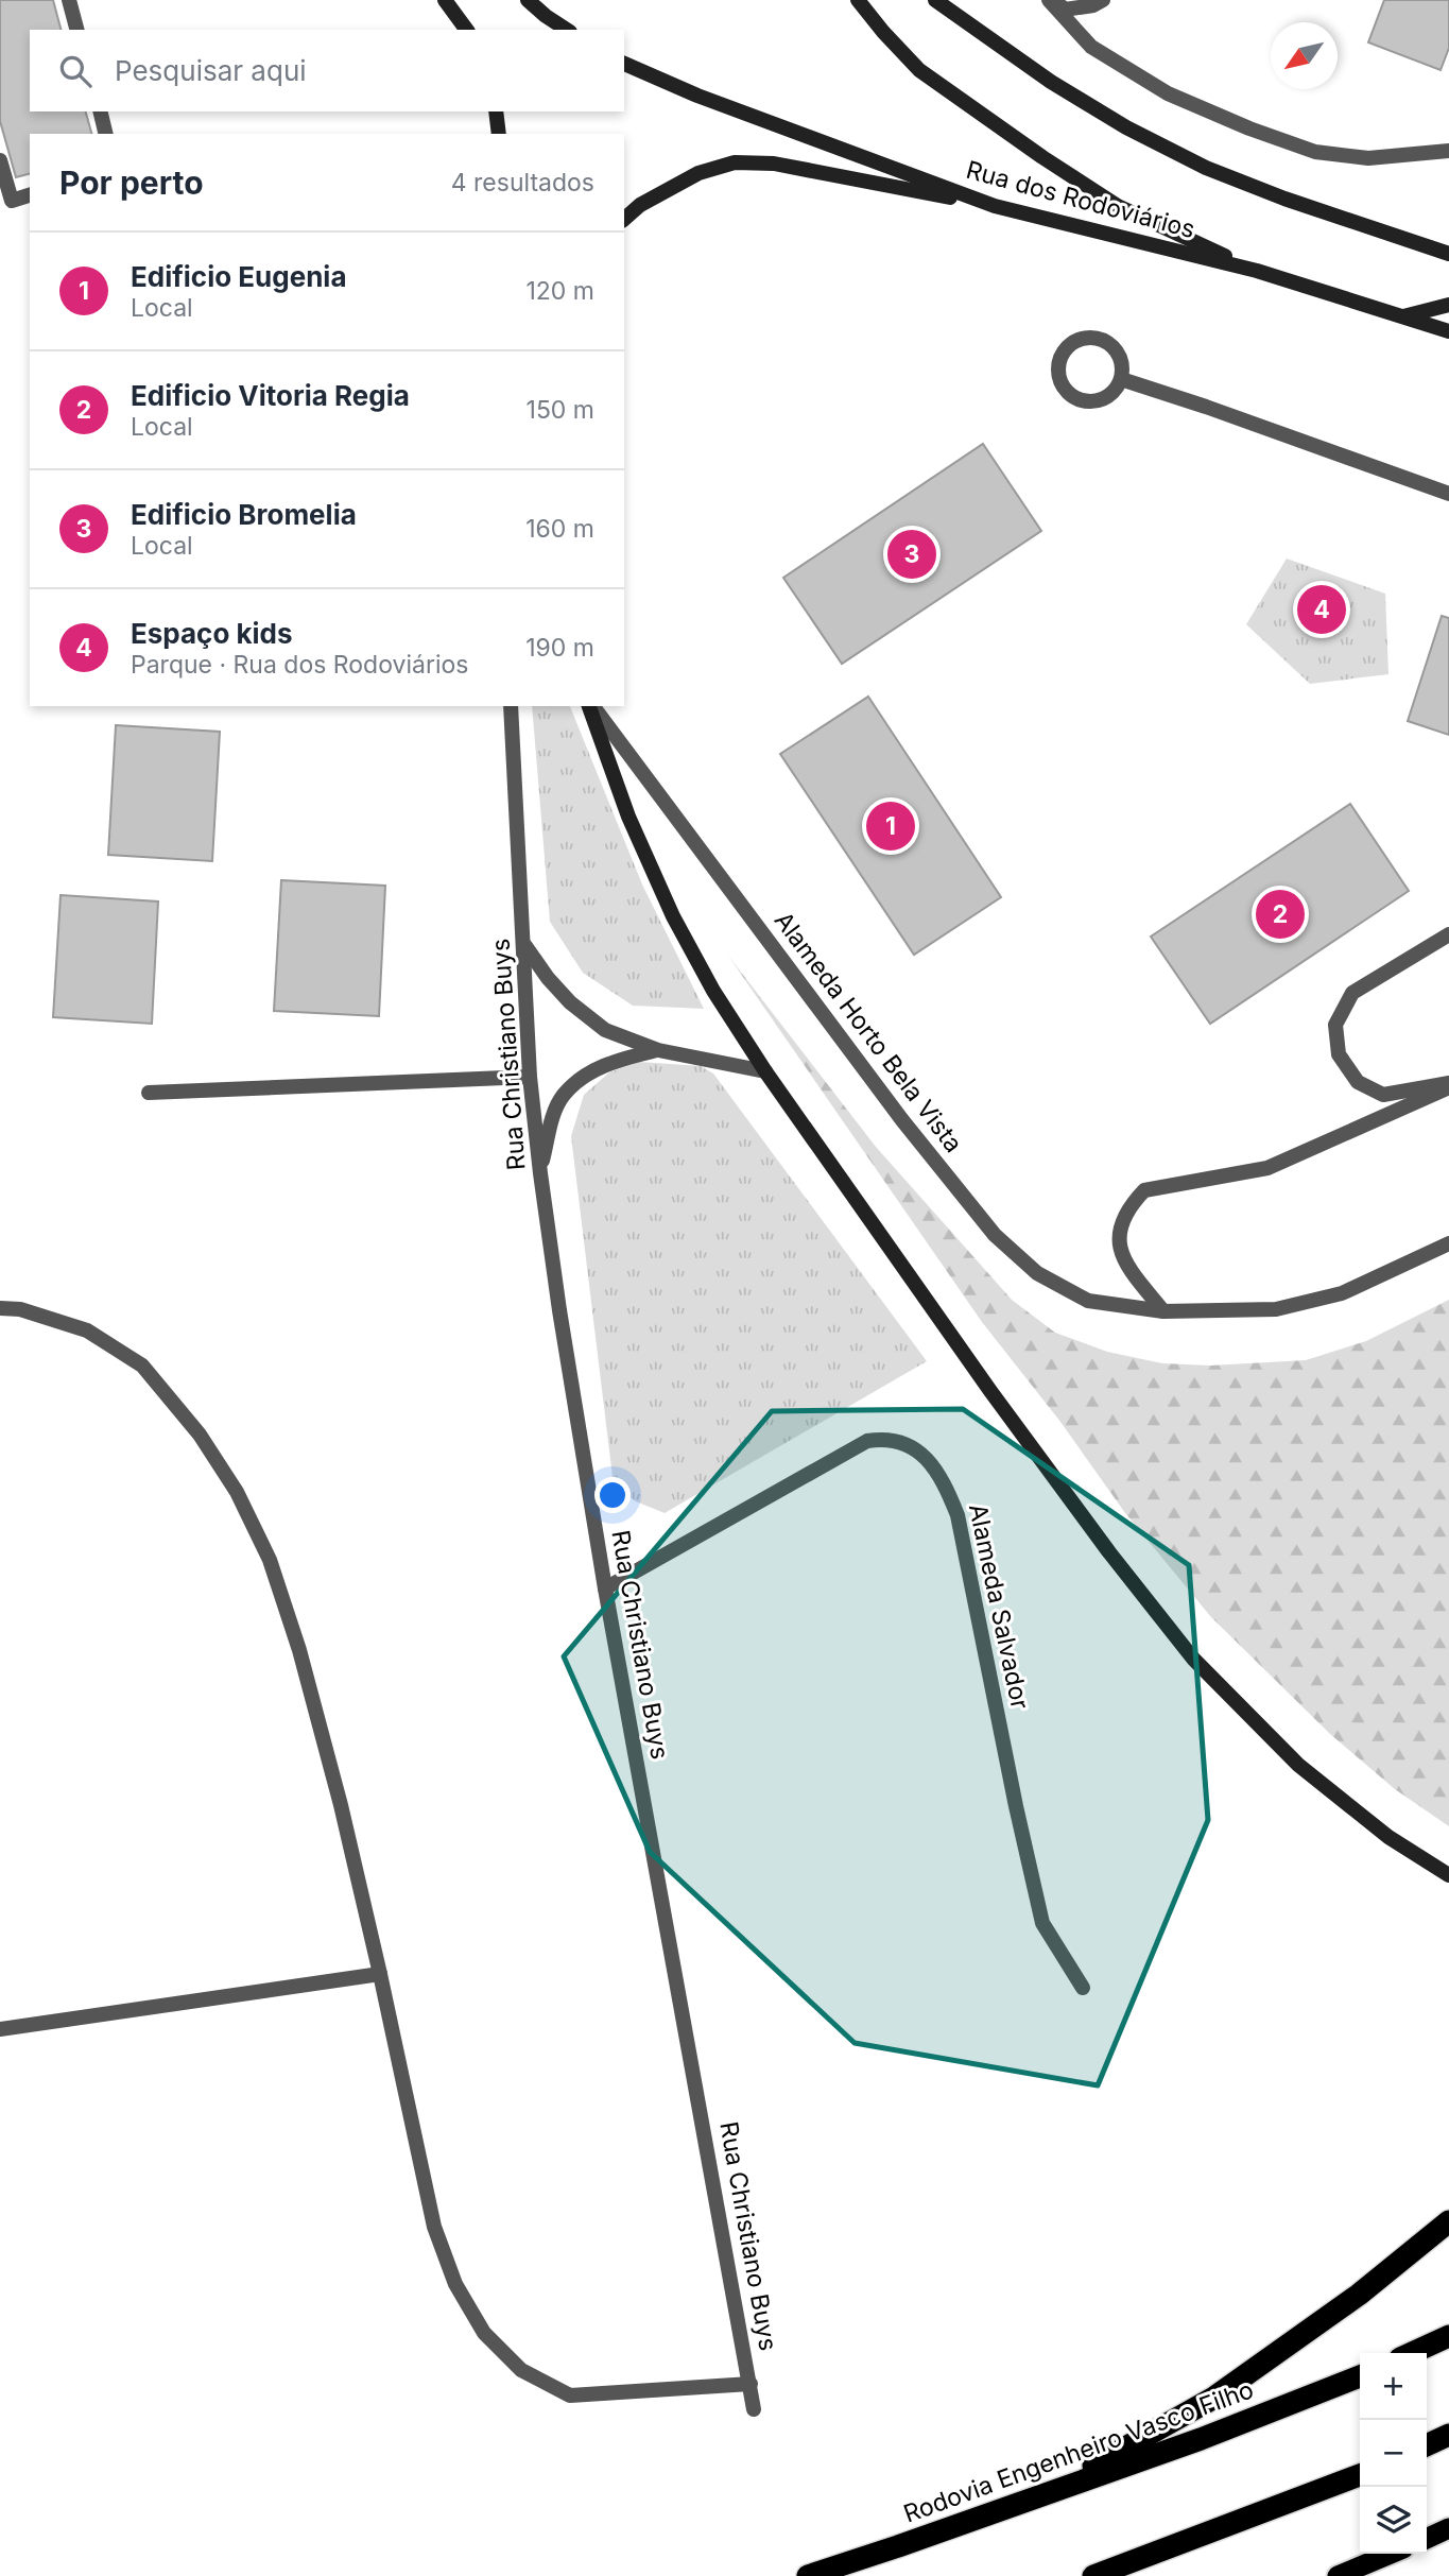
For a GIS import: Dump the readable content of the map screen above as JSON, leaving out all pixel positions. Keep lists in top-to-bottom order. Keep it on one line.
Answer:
{"streets":{"highway":["Rodovia Engenheiro Vasco Filho"],"main road":["Rua dos Rodoviários"],"street":["Alameda Horto Bela Vista","Rua Christiano Buys","Alameda Salvador"]},"crossings":[["Rua Christiano Buys","Alameda Salvador"]],"north":"bottom left","page":{"search":"Pesquisar aqui","heading":["Por perto","4 resultados"],"list":[{"mark":"1","name":"Edificio Eugenia","note":"Local","value":"120 m"},{"mark":"2","name":"Edificio Vitoria Regia","note":"Local","value":"150 m"},{"mark":"3","name":"Edificio Bromelia","note":"Local","value":"160 m"},{"mark":"4","name":"Espaço kids","note":"Parque · Rua dos Rodoviários","value":"190 m"}],"pins":["3","4","1","2"],"map_buttons":["+","−"]}}
